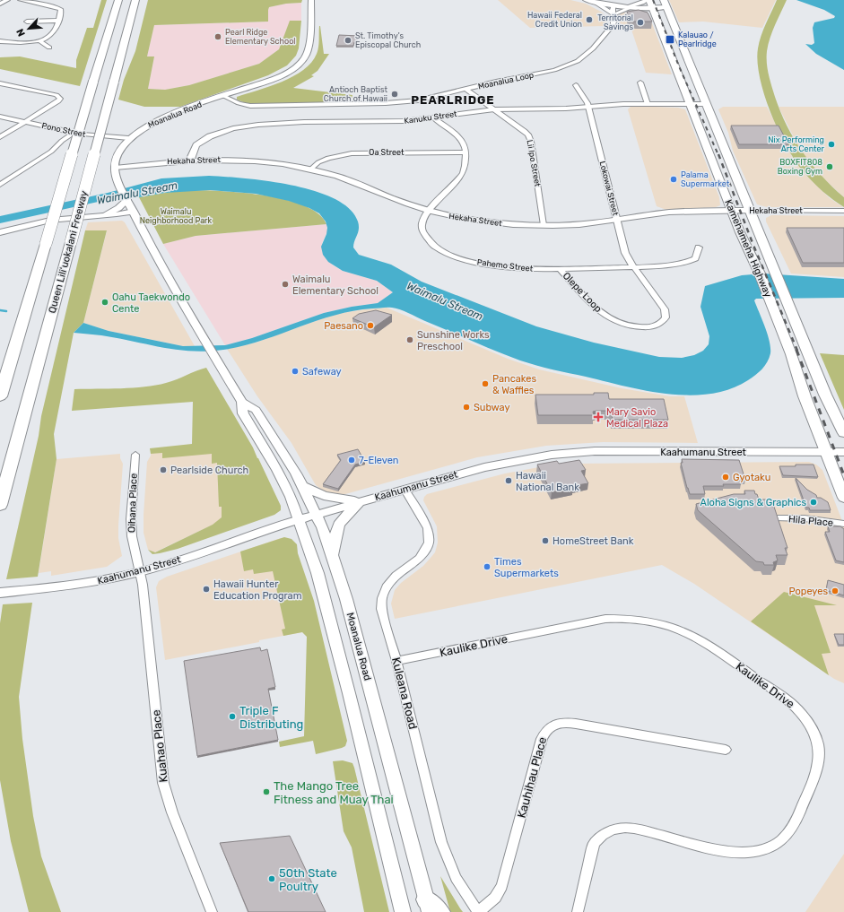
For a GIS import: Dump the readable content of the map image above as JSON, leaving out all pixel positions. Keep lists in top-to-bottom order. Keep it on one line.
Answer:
{"streets":{"highway":["Queen Liliʻuokalani Freeway"],"main road":["Moanalua Road","Kamehameha Highway","Kaahumanu Street"],"street":["Moanalua Loop","Kanuku Street","Pono Street","Oa Street","Hekaha Street","Lii Ipo Street","Lokowai Street","Pahemo Street","Olepe Loop","Oihana Place","Hila Place","Kaulike Drive","Kuleana Road","Kuahao Place","Kauhihau Place"]},"crossings":[["Moanalua Loop","Moanalua Road"],["Moanalua Loop","Lii Ipo Street"],["Moanalua Road","Pono Street"],["Moanalua Road","Hekaha Street"],["Moanalua Road","Kaahumanu Street"],["Kanuku Street","Hekaha Street"],["Kanuku Street","Lii Ipo Street"],["Kanuku Street","Lokowai Street"],["Kanuku Street","Kamehameha Highway"],["Oa Street","Hekaha Street"],["Oa Street","Pahemo Street"],["Hekaha Street","Lii Ipo Street"],["Hekaha Street","Lokowai Street"],["Hekaha Street","Kamehameha Highway"],["Hekaha Street","Pahemo Street"],["Lokowai Street","Pahemo Street"],["Lokowai Street","Olepe Loop"],["Kamehameha Highway","Kaahumanu Street"],["Pahemo Street","Olepe Loop"],["Kaahumanu Street","Oihana Place"],["Kaahumanu Street","Kuleana Road"],["Kaahumanu Street","Kuahao Place"],["Oihana Place","Kuahao Place"],["Kaulike Drive","Kuleana Road"],["Kuleana Road","Kauhihau Place"]],"districts":["PEARLRIDGE"],"water":["Waimalu Stream"],"parks":["Waimalu Neighborhood Park"],"places":{"other":["Hawaii Federal Credit Union","Territorial Savings","Pearl Ridge Elementary School","St. Timothy's Episcopal Church","Antioch Baptist Church of Hawaii","Nix Performing Arts Center","BOXFIT808 Boxing Gym","Palama Supermarket","Waimalu Elementary School","Oahu Taekwondo Cente","Paesano","Sunshine Works Preschool","Safeway","Pancakes & Waffles","Subway","7-Eleven","Pearlside Church","Gyotaku","Hawaii National Bank","Aloha Signs & Graphics","HomeStreet Bank","Times Supermarkets","Hawaii Hunter Education Program","Popeyes","Triple F Distributing","The Mango Tree Fitness and Muay Thai","50th State Poultry"],"transit":["Kalauao / Pearlridge"],"health":["Mary Savio Medical Plaza"]},"north":"bottom left"}
